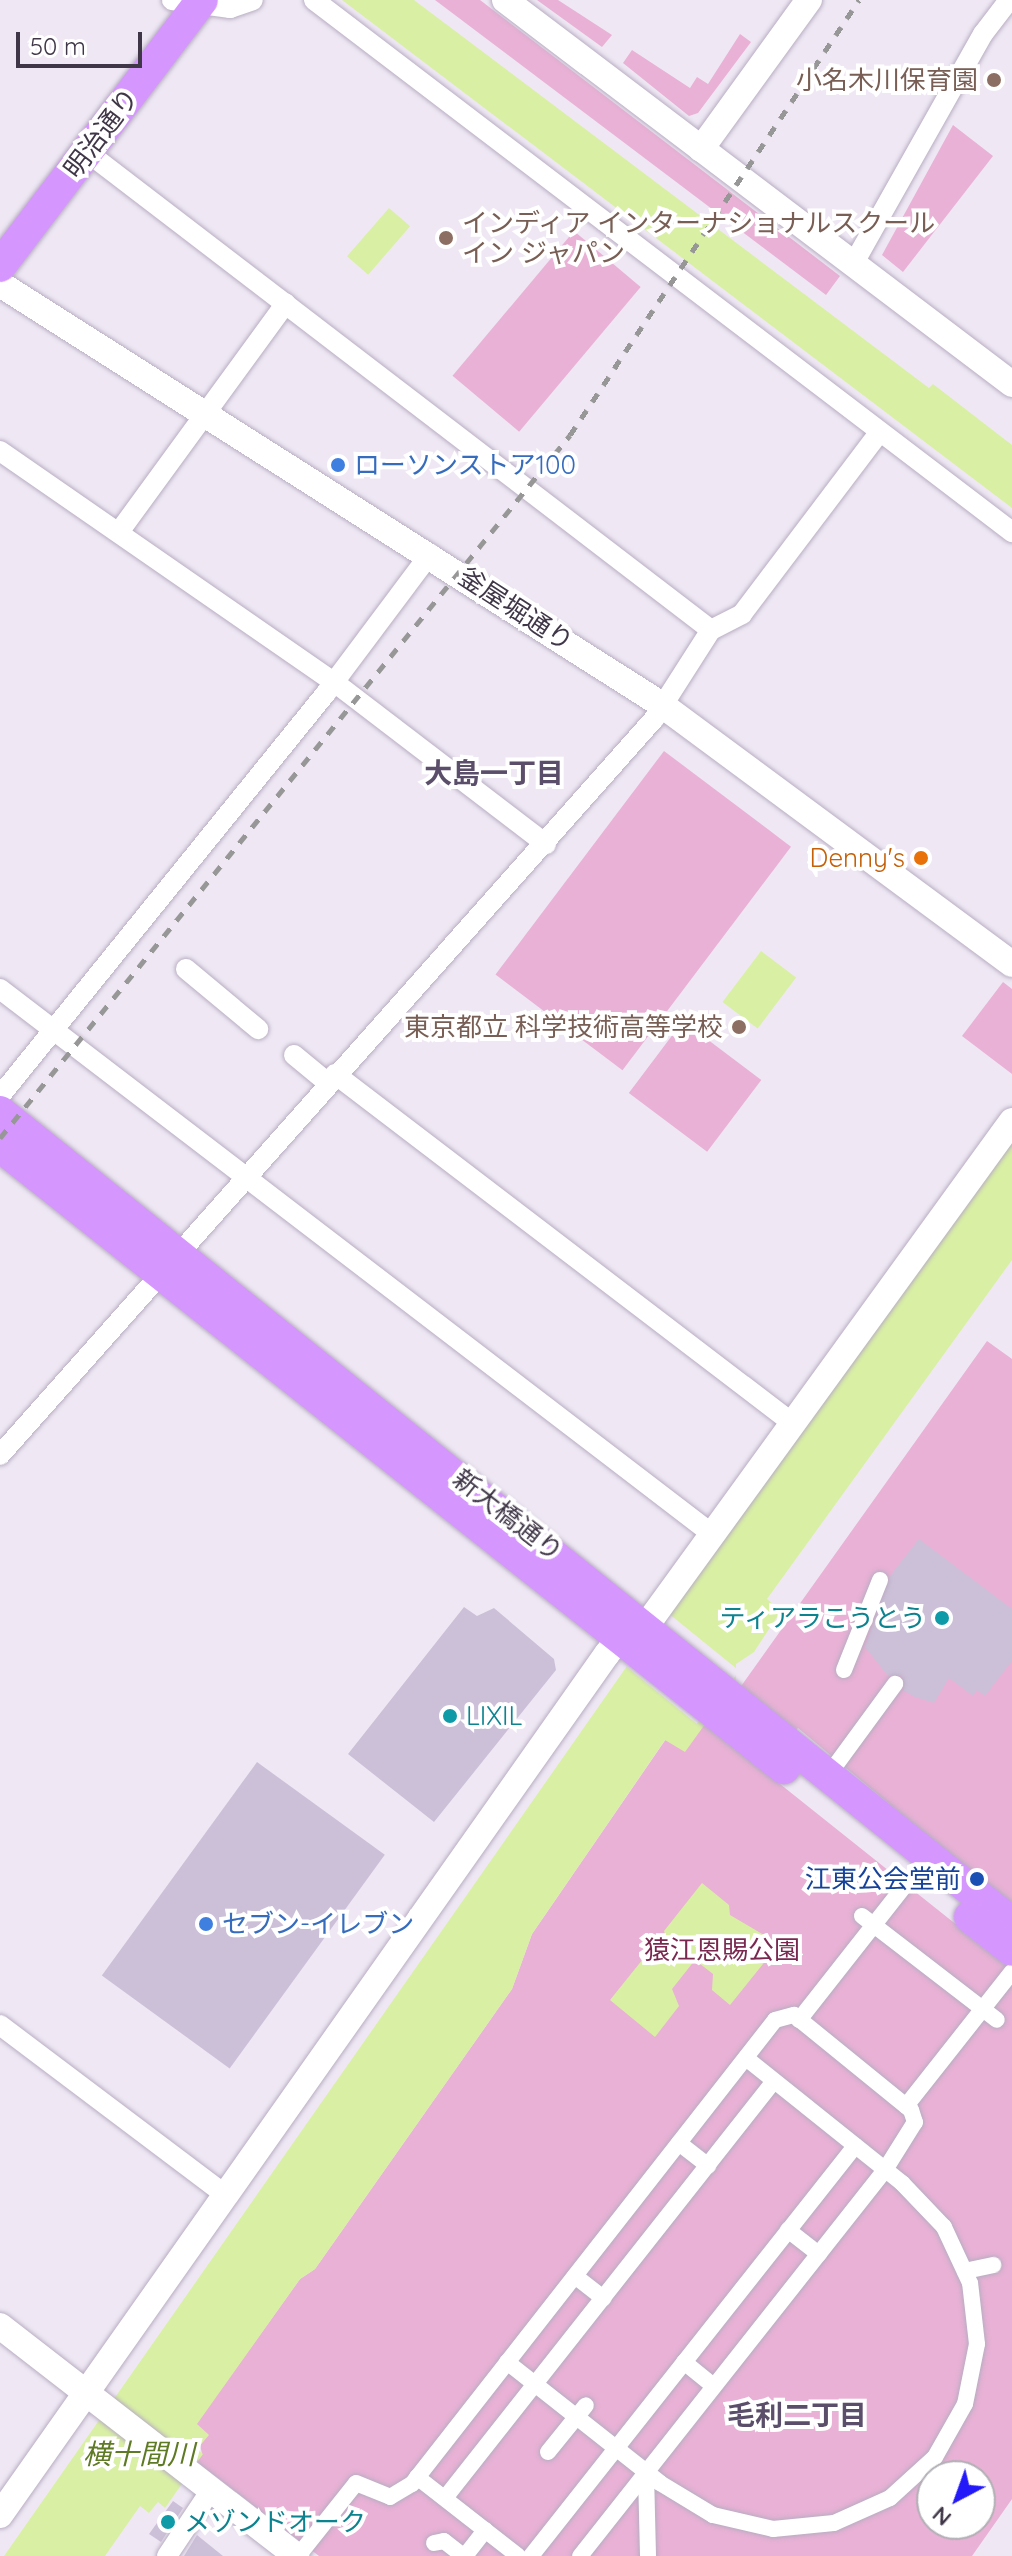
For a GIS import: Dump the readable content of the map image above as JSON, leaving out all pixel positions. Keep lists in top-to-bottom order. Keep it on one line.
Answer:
{"streets":{"main road":["明治通り","新大橋通り"],"street":["釜屋堀通り"]},"districts":["大島一丁目","毛利二丁目"],"water":["横十間川"],"parks":["猿江恩賜公園"],"places":["小名木川保育園","インディア インターナショナルスクール イン ジャパン","ローソンストア100","Denny's","東京都立 科学技術高等学校","ティアラこうとう","LIXIL","江東公会堂前","セブン-イレブン","メゾンドオーク"],"scale_bar":"50 m","north":"bottom left"}
